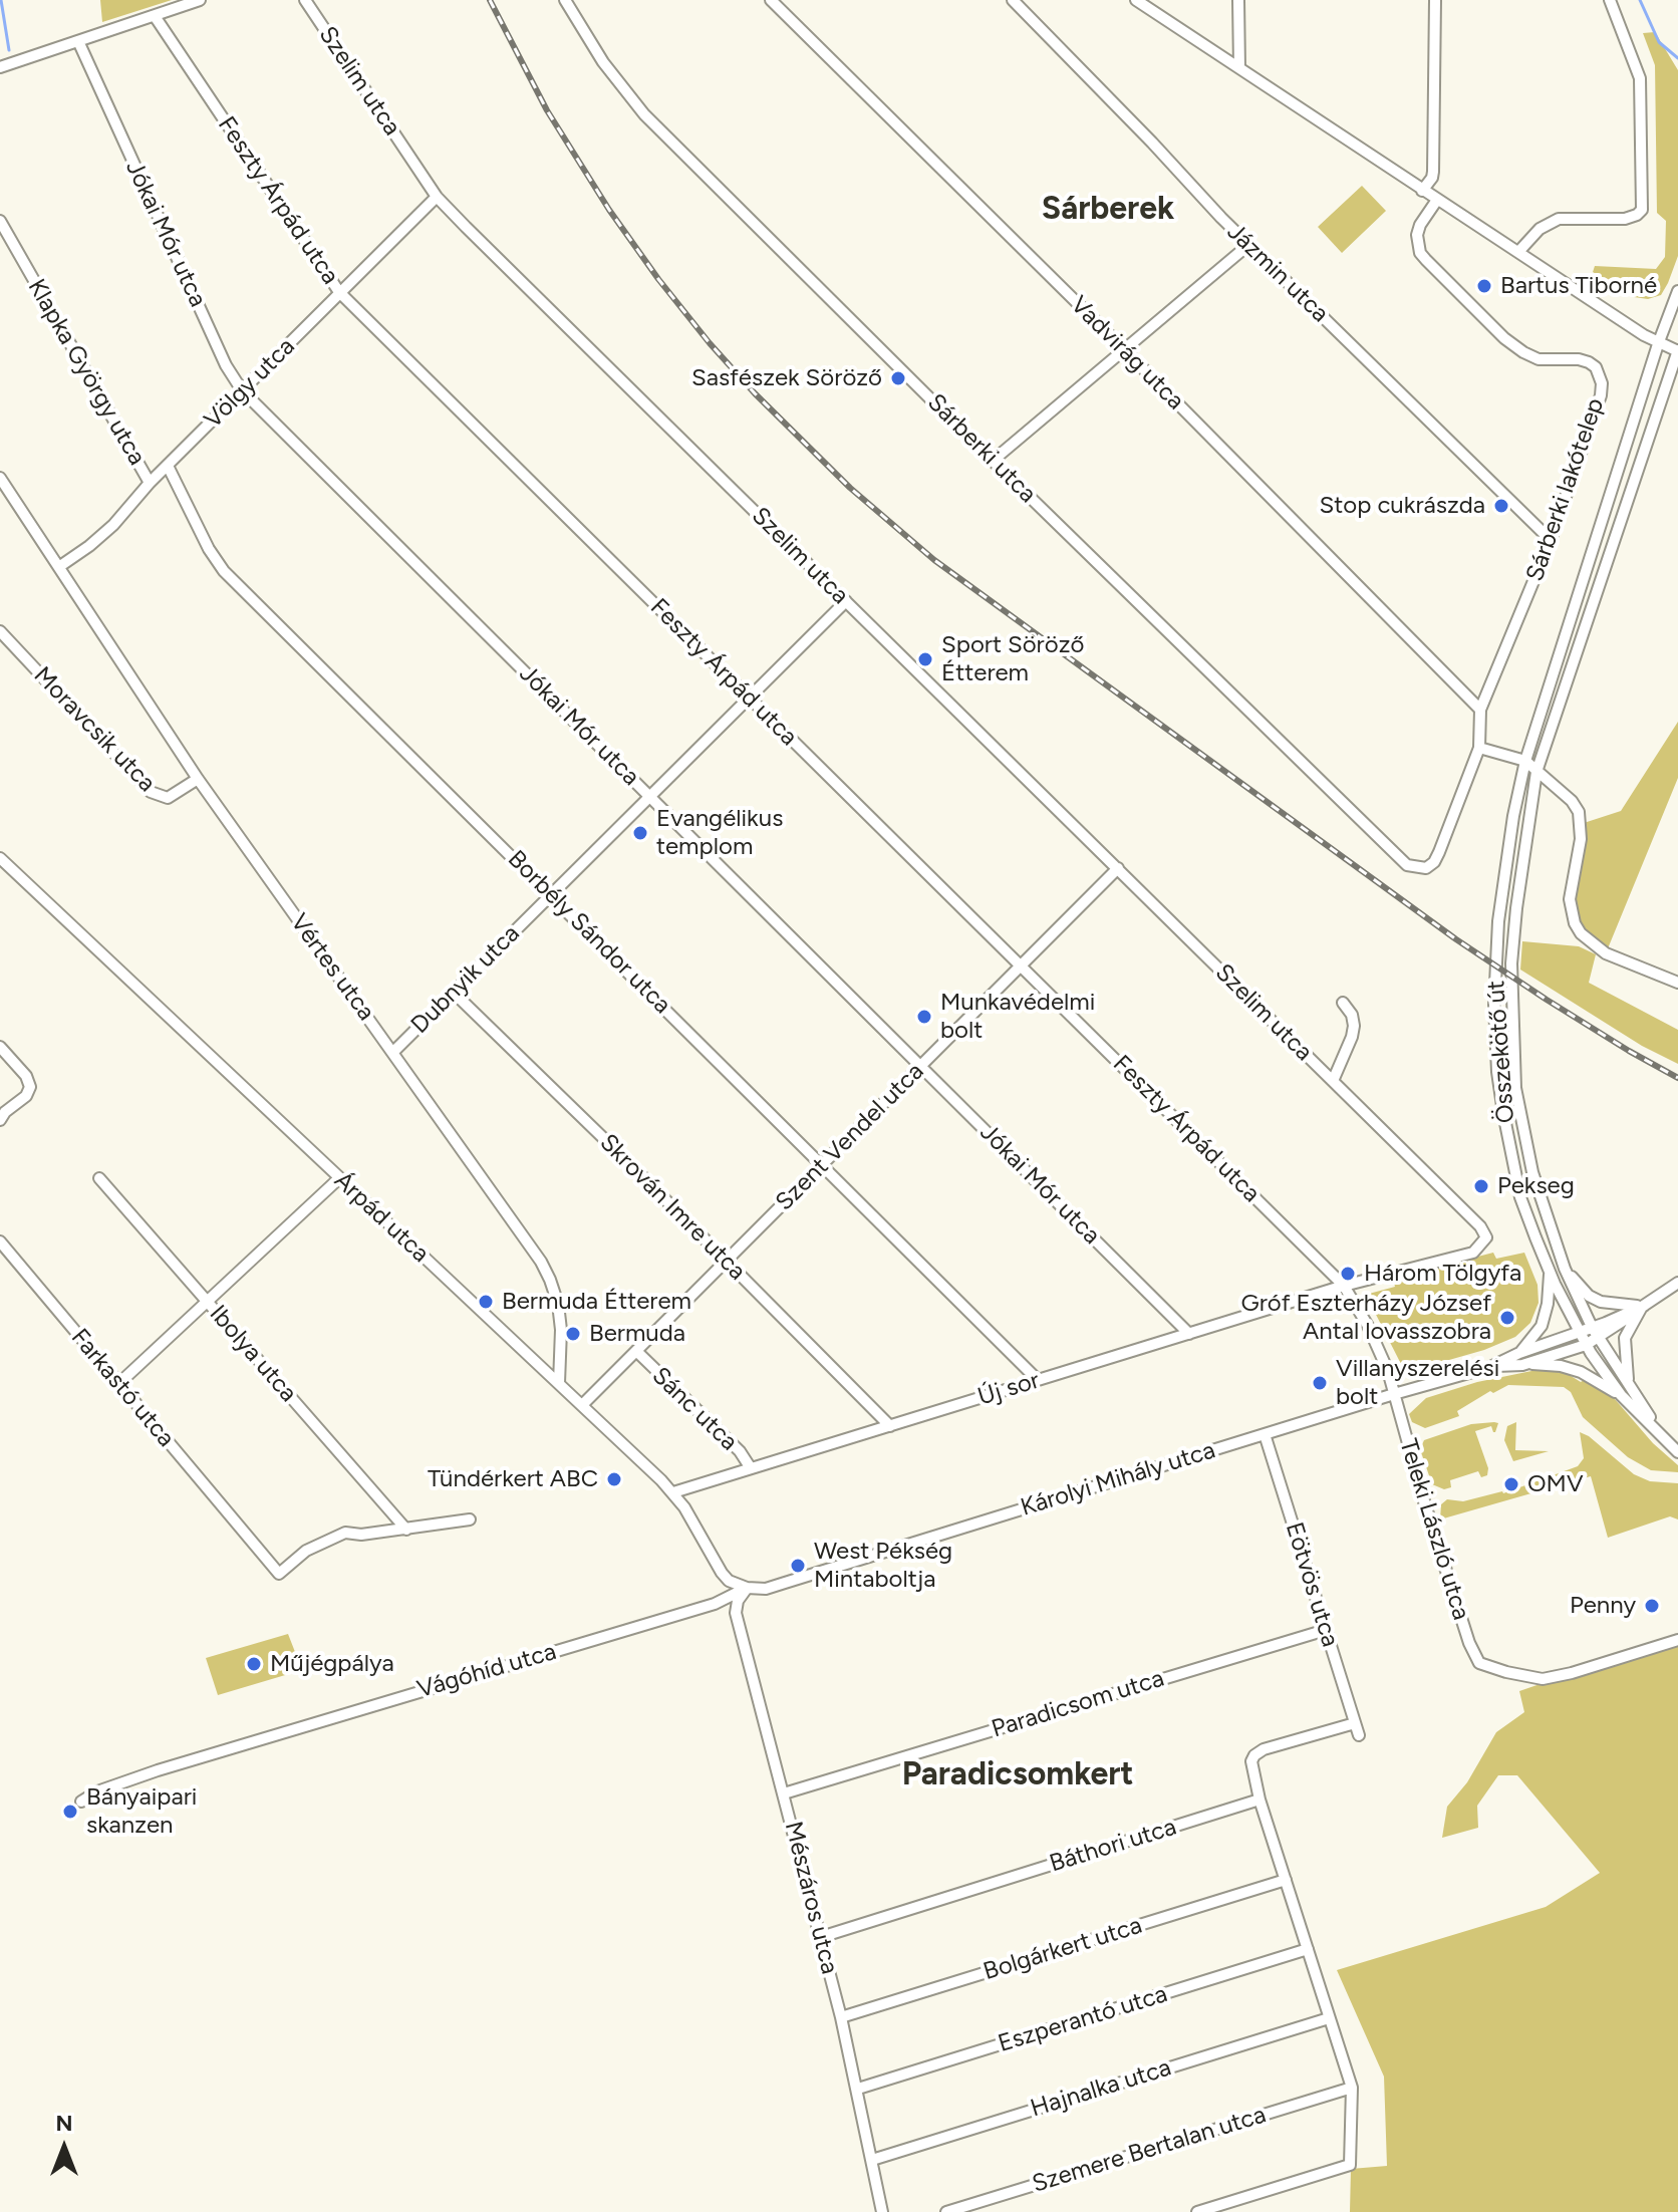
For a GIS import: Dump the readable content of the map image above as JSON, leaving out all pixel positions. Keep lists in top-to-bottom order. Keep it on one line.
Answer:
{"streets":{"street":["Szelim utca","Feszty Árpád utca","Jókai Mór utca","Jázmin utca","Vadvirág utca","Klapka György utca","Völgy utca","Sárberki utca","Sárberki lakótelep","Moravcsik utca","Borbély Sándor utca","Vértes utca","Dubnyik utca","Összekötő út","Szent Vendel utca","Skrován Imre utca","Árpád utca","Ibolya utca","Farkastó utca","Új sor","Sánc utca","Károlyi Mihály utca","Teleki László utca","Eötvös utca","Vágóhíd utca","Paradicsom utca","Báthori utca","Mészáros utca","Bolgárkert utca","Eszperantó utca","Hajnalka utca","Szemere Bertalan utca"]},"crossings":[["Szelim utca","Völgy utca"],["Szelim utca","Dubnyik utca"],["Szelim utca","Szent Vendel utca"],["Szelim utca","Új sor"],["Feszty Árpád utca","Völgy utca"],["Feszty Árpád utca","Dubnyik utca"],["Feszty Árpád utca","Szent Vendel utca"],["Feszty Árpád utca","Új sor"],["Feszty Árpád utca","Károlyi Mihály utca"],["Feszty Árpád utca","Teleki László utca"],["Jókai Mór utca","Völgy utca"],["Jókai Mór utca","Dubnyik utca"],["Jókai Mór utca","Szent Vendel utca"],["Jókai Mór utca","Új sor"],["Jázmin utca","Sárberki lakótelep"],["Vadvirág utca","Sárberki lakótelep"],["Klapka György utca","Völgy utca"],["Völgy utca","Borbély Sándor utca"],["Völgy utca","Vértes utca"],["Sárberki utca","Sárberki lakótelep"],["Moravcsik utca","Vértes utca"],["Borbély Sándor utca","Dubnyik utca"],["Borbély Sándor utca","Szent Vendel utca"],["Borbély Sándor utca","Új sor"],["Vértes utca","Dubnyik utca"],["Vértes utca","Árpád utca"],["Dubnyik utca","Skrován Imre utca"],["Összekötő út","Károlyi Mihály utca"],["Szent Vendel utca","Skrován Imre utca"],["Szent Vendel utca","Árpád utca"],["Szent Vendel utca","Sánc utca"],["Skrován Imre utca","Új sor"],["Árpád utca","Új sor"],["Árpád utca","Károlyi Mihály utca"],["Árpád utca","Vágóhíd utca"],["Árpád utca","Mészáros utca"],["Ibolya utca","Farkastó utca"],["Új sor","Sánc utca"],["Károlyi Mihály utca","Teleki László utca"],["Károlyi Mihály utca","Eötvös utca"],["Károlyi Mihály utca","Vágóhíd utca"],["Károlyi Mihály utca","Mészáros utca"],["Eötvös utca","Paradicsom utca"],["Vágóhíd utca","Mészáros utca"],["Paradicsom utca","Mészáros utca"],["Báthori utca","Mészáros utca"],["Mészáros utca","Bolgárkert utca"],["Mészáros utca","Eszperantó utca"],["Mészáros utca","Hajnalka utca"]],"districts":["Sárberek","Paradicsomkert"],"places":["Bartus Tiborné","Sasfészek Söröző","Stop cukrászda","Sport Söröző Étterem","Evangélikus templom","Munkavédelmi bolt","Pekseg","Három Tölgyfa","Bermuda Étterem","Gróf Eszterházy József Antal lovasszobra","Bermuda","Villanyszerelési bolt","Tündérkert ABC","OMV","West Pékség Mintaboltja","Penny","Műjégpálya","Bányaipari skanzen"],"north":"top"}
